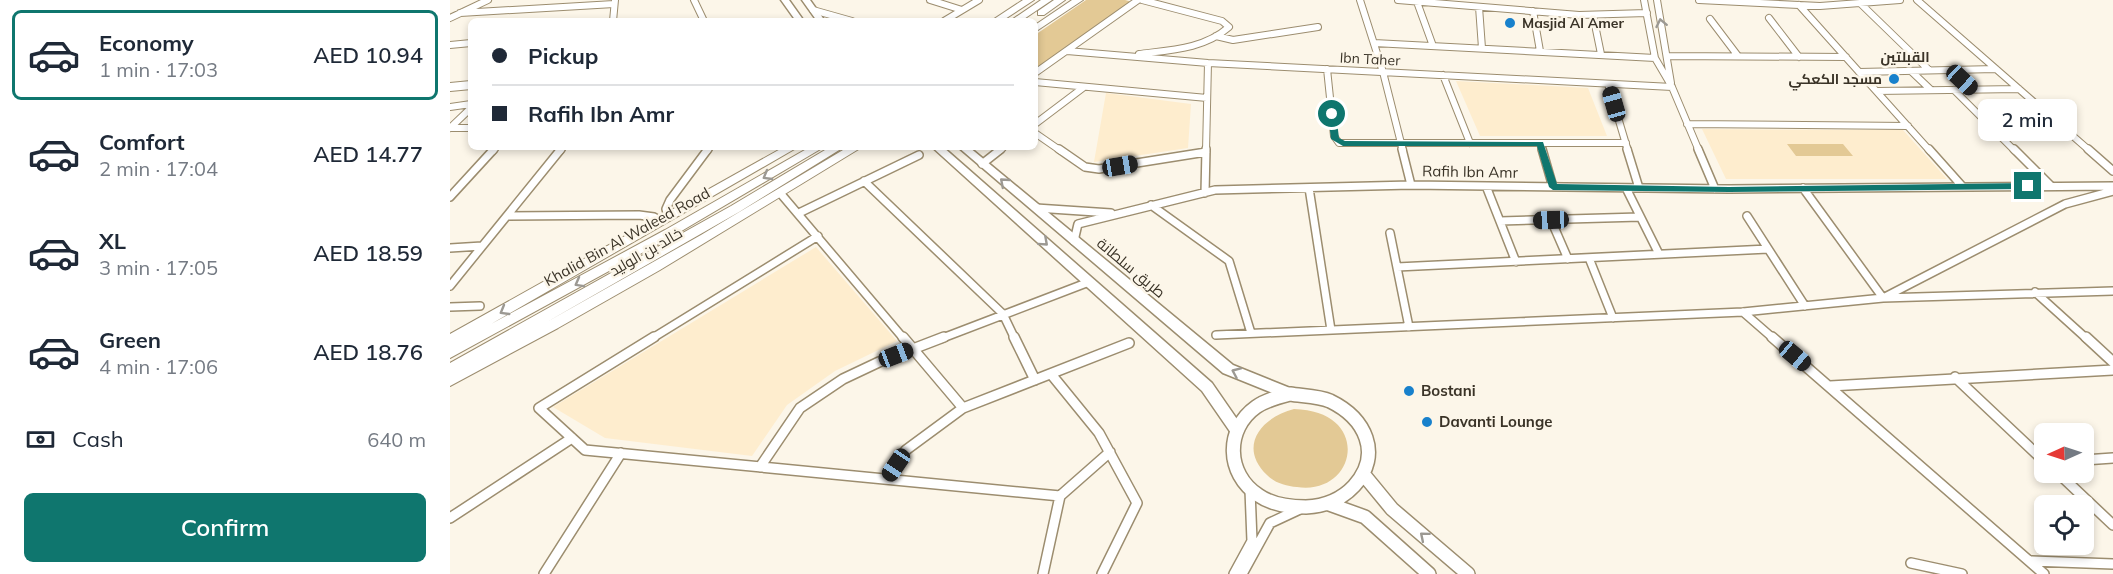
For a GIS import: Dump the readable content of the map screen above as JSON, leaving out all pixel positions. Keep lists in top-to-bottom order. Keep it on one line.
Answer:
{"streets":{"highway":["Khalid Bin Al Waleed Road","خالد بن الوليد"],"main road":["طريق سلطانة"],"street":["Ibn Taher","Rafih Ibn Amr"]},"districts":["القبلتين"],"places":["Masjid Al Amer","مسجد الكعكي","Bostani","Davanti Lounge"],"north":"left","page":{"list":[{"name":"Economy","note":"1 min · 17:03","value":"AED 10.94"},{"name":"Comfort","note":"2 min · 17:04","value":"AED 14.77"},{"name":"XL","note":"3 min · 17:05","value":"AED 18.59"},{"name":"Green","note":"4 min · 17:06","value":"AED 18.76"}],"banner":["Pickup","Rafih Ibn Amr"],"bubble":"2 min","pay":["Cash","640 m"],"buttons":"Confirm"}}
